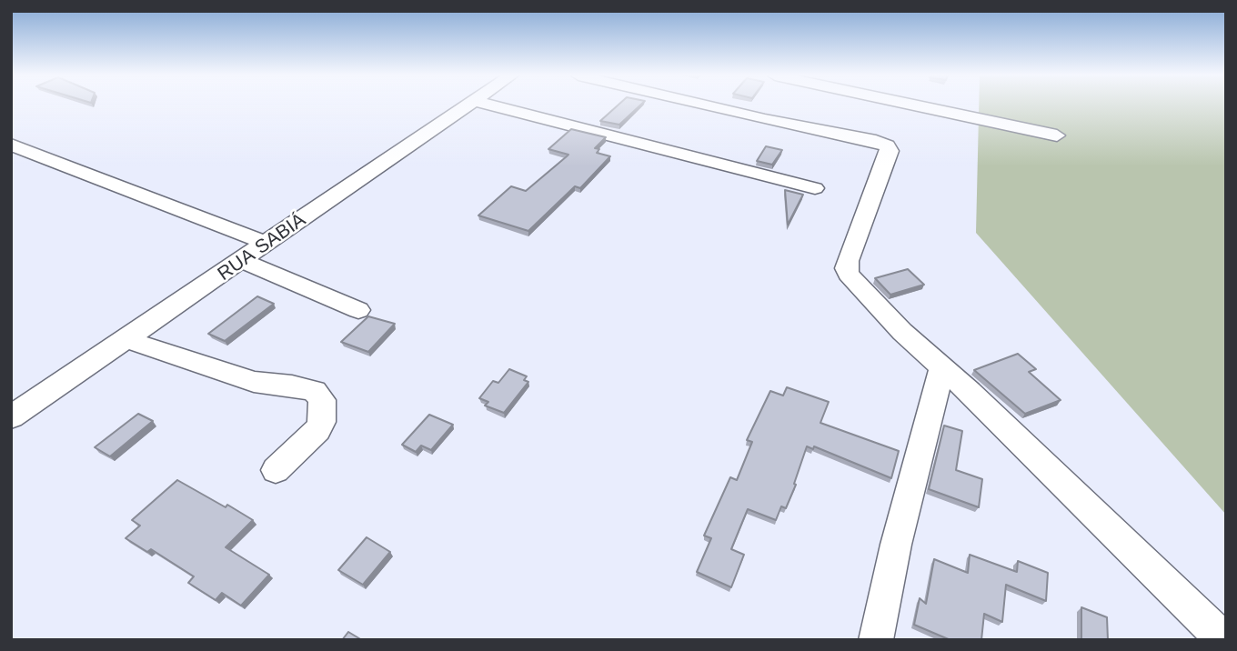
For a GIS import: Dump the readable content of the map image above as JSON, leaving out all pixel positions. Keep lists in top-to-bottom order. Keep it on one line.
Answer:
{"streets":{"street":["RUA SABIÁ"]}}
